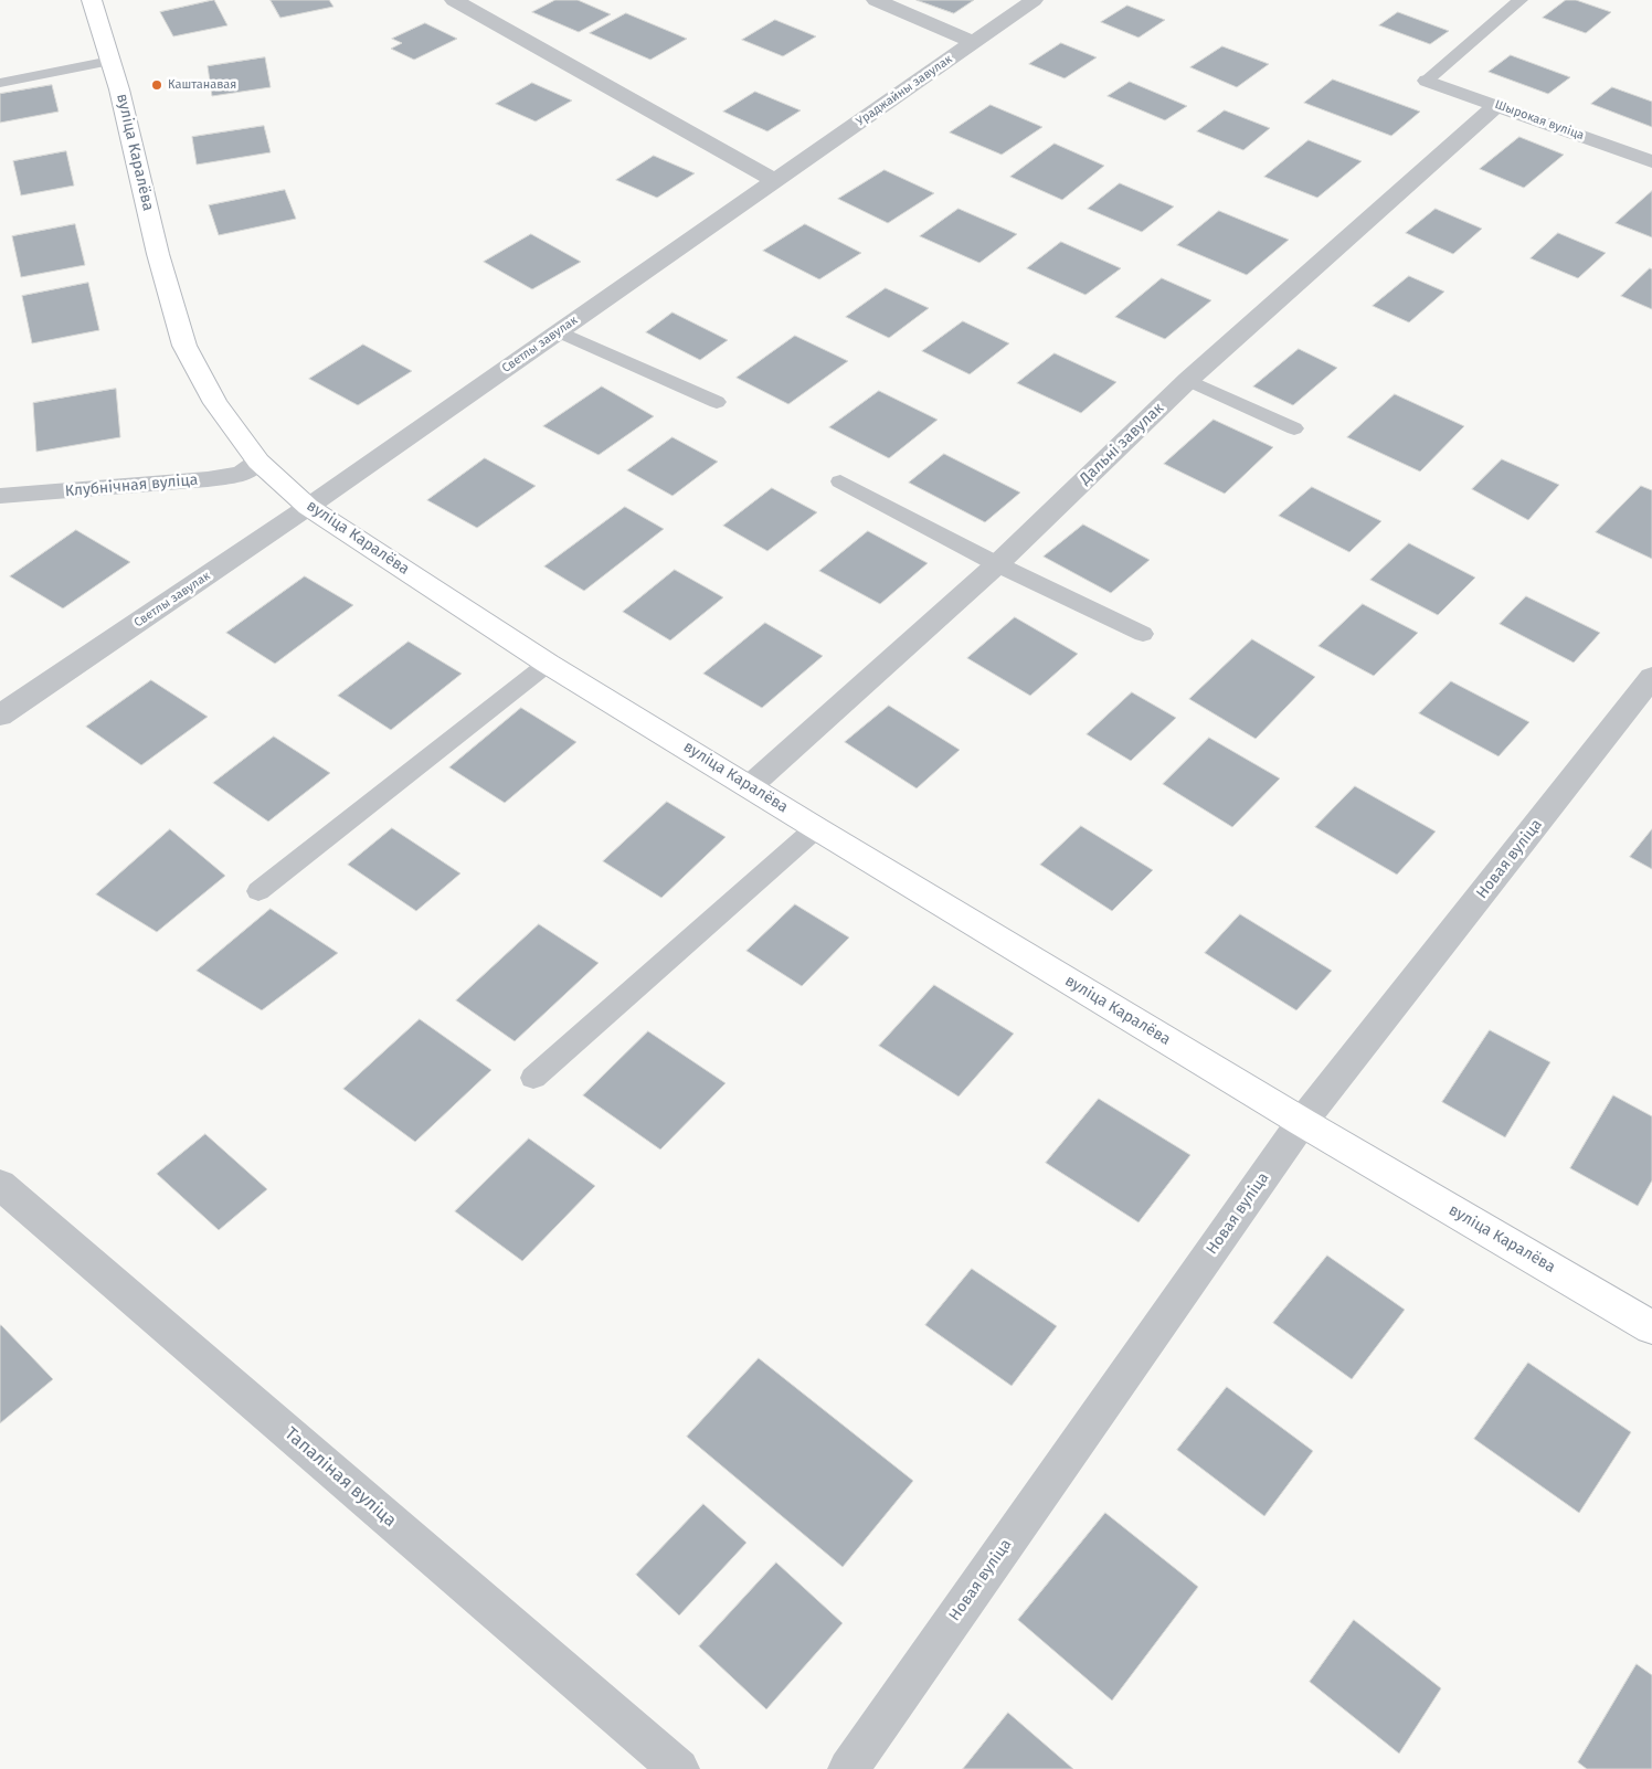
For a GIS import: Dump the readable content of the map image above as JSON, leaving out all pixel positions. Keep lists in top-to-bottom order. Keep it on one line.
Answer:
{"streets":{"main road":["вуліца Каралёва"],"street":["Ураджайны завулак","Шырокая вуліца","Светлы завулак","Дальні завулак","Клубнічная вуліца","Новая вуліца","Тапаліная вуліца"]},"crossings":[["Ураджайны завулак","Светлы завулак"],["Шырокая вуліца","Дальні завулак"],["вуліца Каралёва","Светлы завулак"],["вуліца Каралёва","Дальні завулак"],["вуліца Каралёва","Клубнічная вуліца"],["вуліца Каралёва","Новая вуліца"]],"places":["Каштанавая"]}
